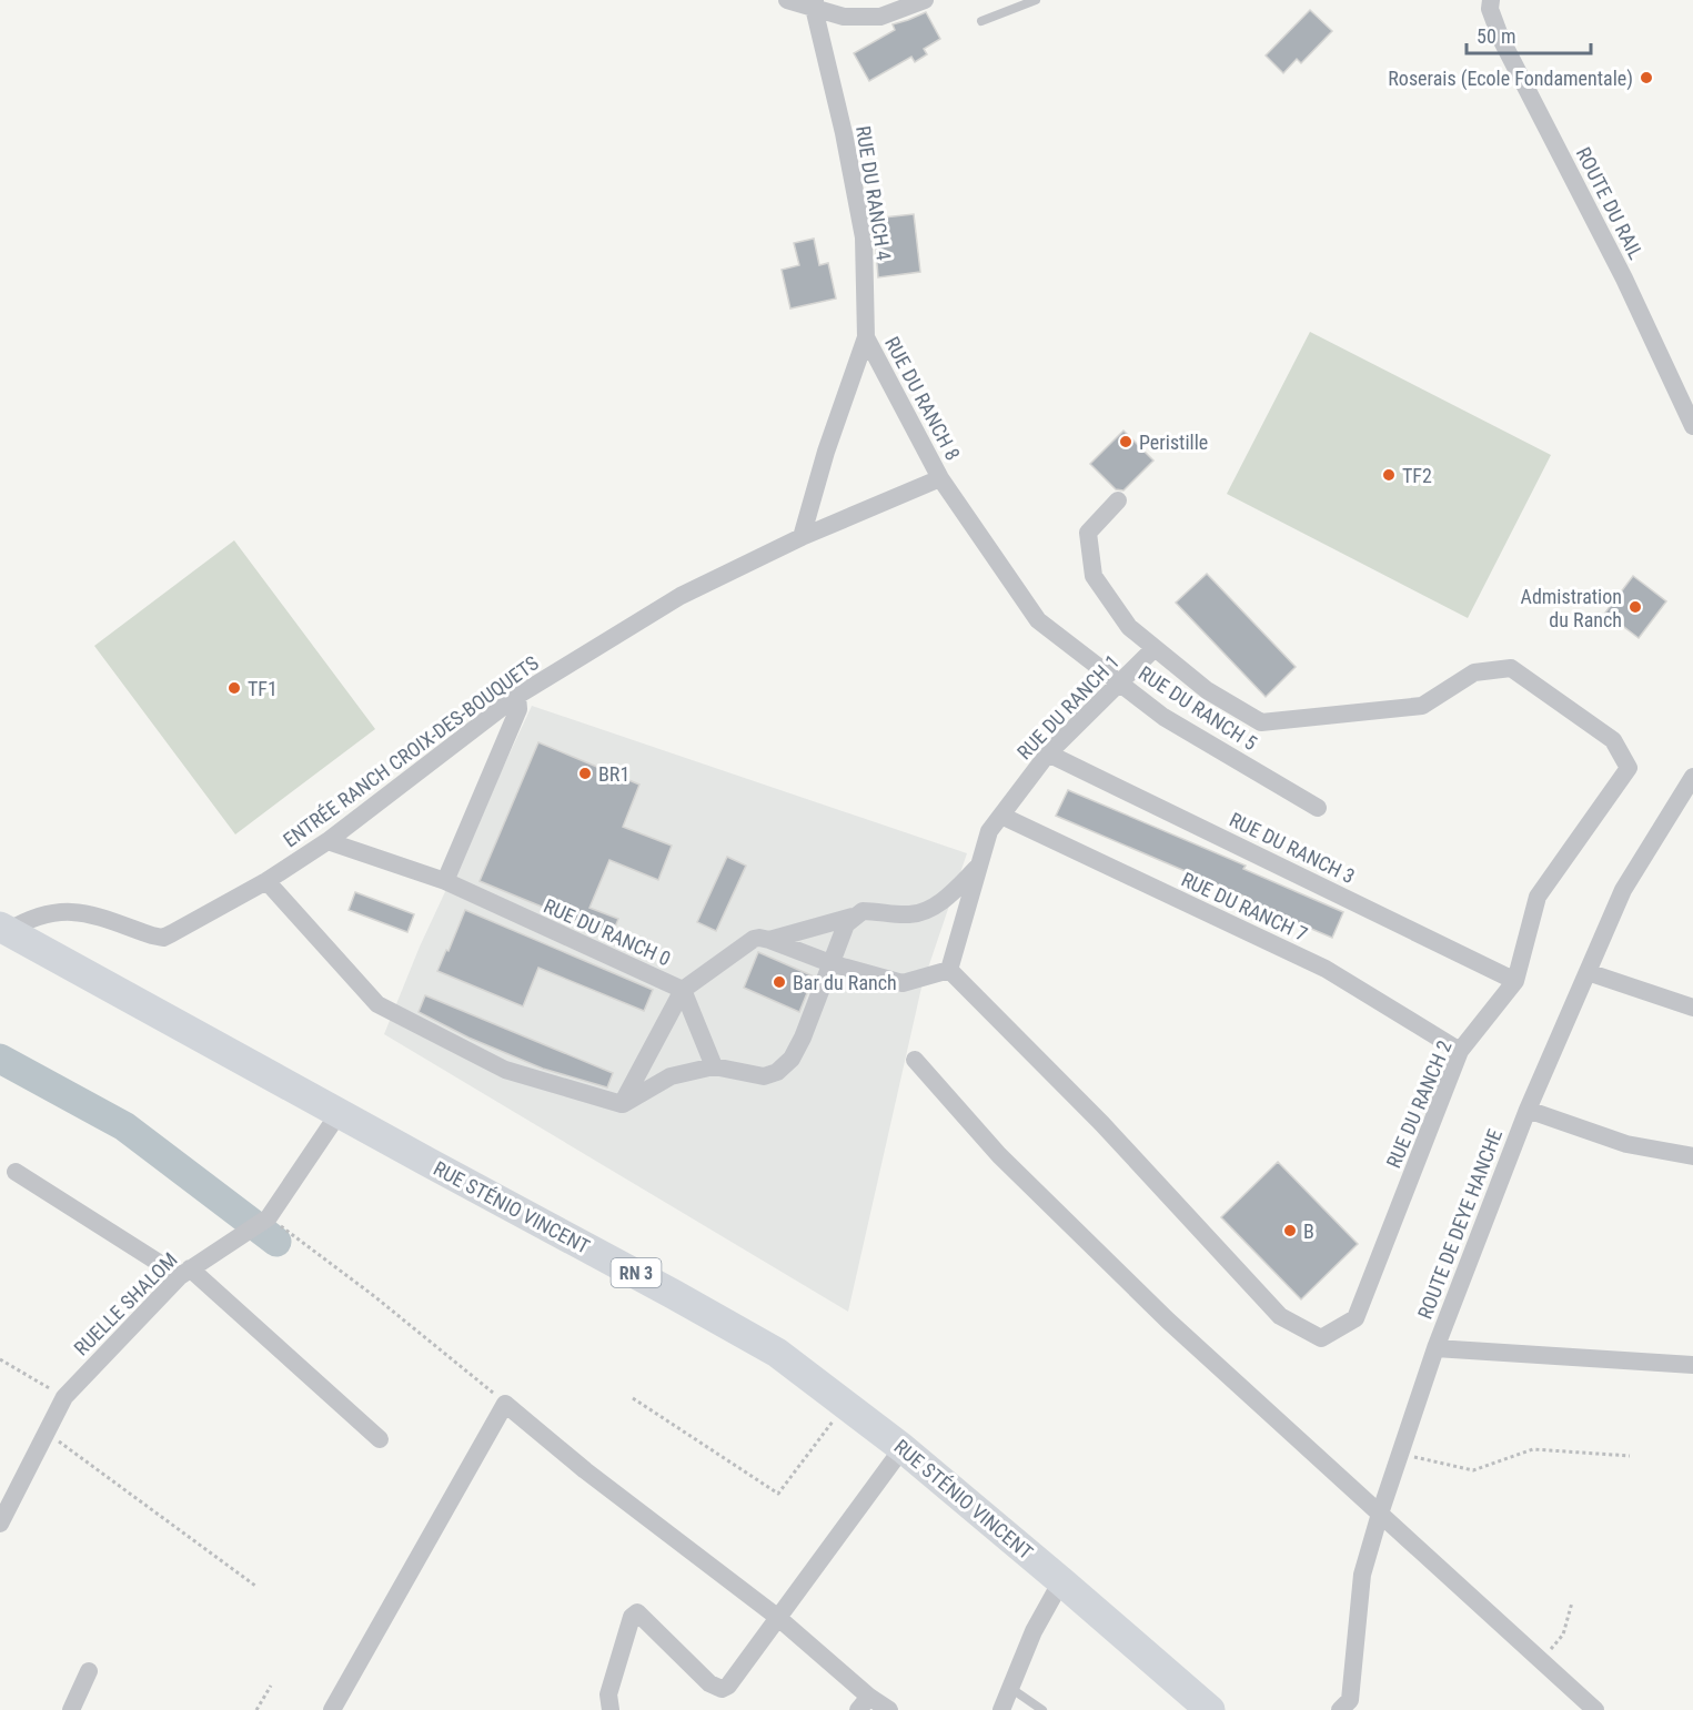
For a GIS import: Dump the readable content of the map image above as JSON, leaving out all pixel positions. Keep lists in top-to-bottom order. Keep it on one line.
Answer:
{"streets":{"main road":["RUE STÉNIO VINCENT","RN 3"],"street":["RUE DU RANCH 4","ROUTE DU RAIL","RUE DU RANCH 8","RUE DU RANCH 1","RUE DU RANCH 5","ENTRÉE RANCH CROIX-DES-BOUQUETS","RUE DU RANCH 3","RUE DU RANCH 7","RUE DU RANCH 0","RUE DU RANCH 2","ROUTE DE DEYE HANCHE","RUELLE SHALOM"]},"crossings":[["RUE DU RANCH 4","RUE DU RANCH 8"],["RUE DU RANCH 4","ENTRÉE RANCH CROIX-DES-BOUQUETS"],["RUE DU RANCH 8","RUE DU RANCH 5"],["RUE DU RANCH 8","ENTRÉE RANCH CROIX-DES-BOUQUETS"],["RUE DU RANCH 1","RUE DU RANCH 5"],["RUE DU RANCH 1","RUE DU RANCH 3"],["RUE DU RANCH 1","RUE DU RANCH 7"],["RUE DU RANCH 1","RUE DU RANCH 2"],["RUE DU RANCH 5","ENTRÉE RANCH CROIX-DES-BOUQUETS"],["ENTRÉE RANCH CROIX-DES-BOUQUETS","RUE DU RANCH 0"],["ENTRÉE RANCH CROIX-DES-BOUQUETS","RUE STÉNIO VINCENT"],["RUE DU RANCH 3","RUE DU RANCH 2"],["RUE DU RANCH 7","RUE DU RANCH 2"],["RUE STÉNIO VINCENT","RUELLE SHALOM"]],"places":["Roserais (Ecole Fondamentale)","Peristille","TF2","Admistration du Ranch","TF1","BR1","Bar du Ranch","B"],"scale_bar":"50 m"}
